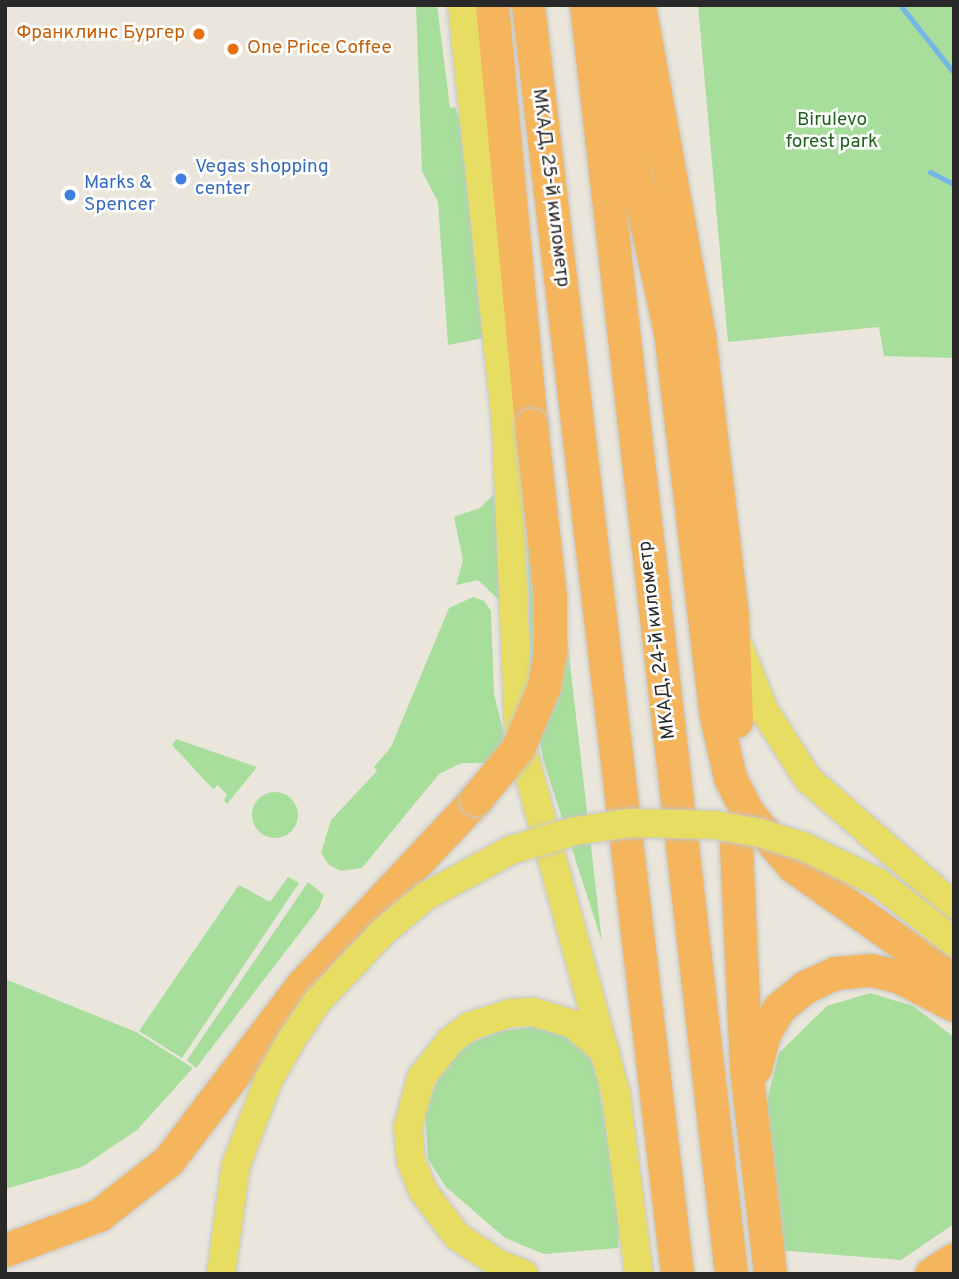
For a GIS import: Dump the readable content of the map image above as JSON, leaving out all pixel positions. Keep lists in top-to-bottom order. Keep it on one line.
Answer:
{"streets":{"highway":["МКАД, 25-й километр","МКАД, 24-й километр"]},"parks":["Birulevo forest park"],"places":["Франклинс Бургер","One Price Coffee","Vegas shopping center","Marks & Spencer"]}
